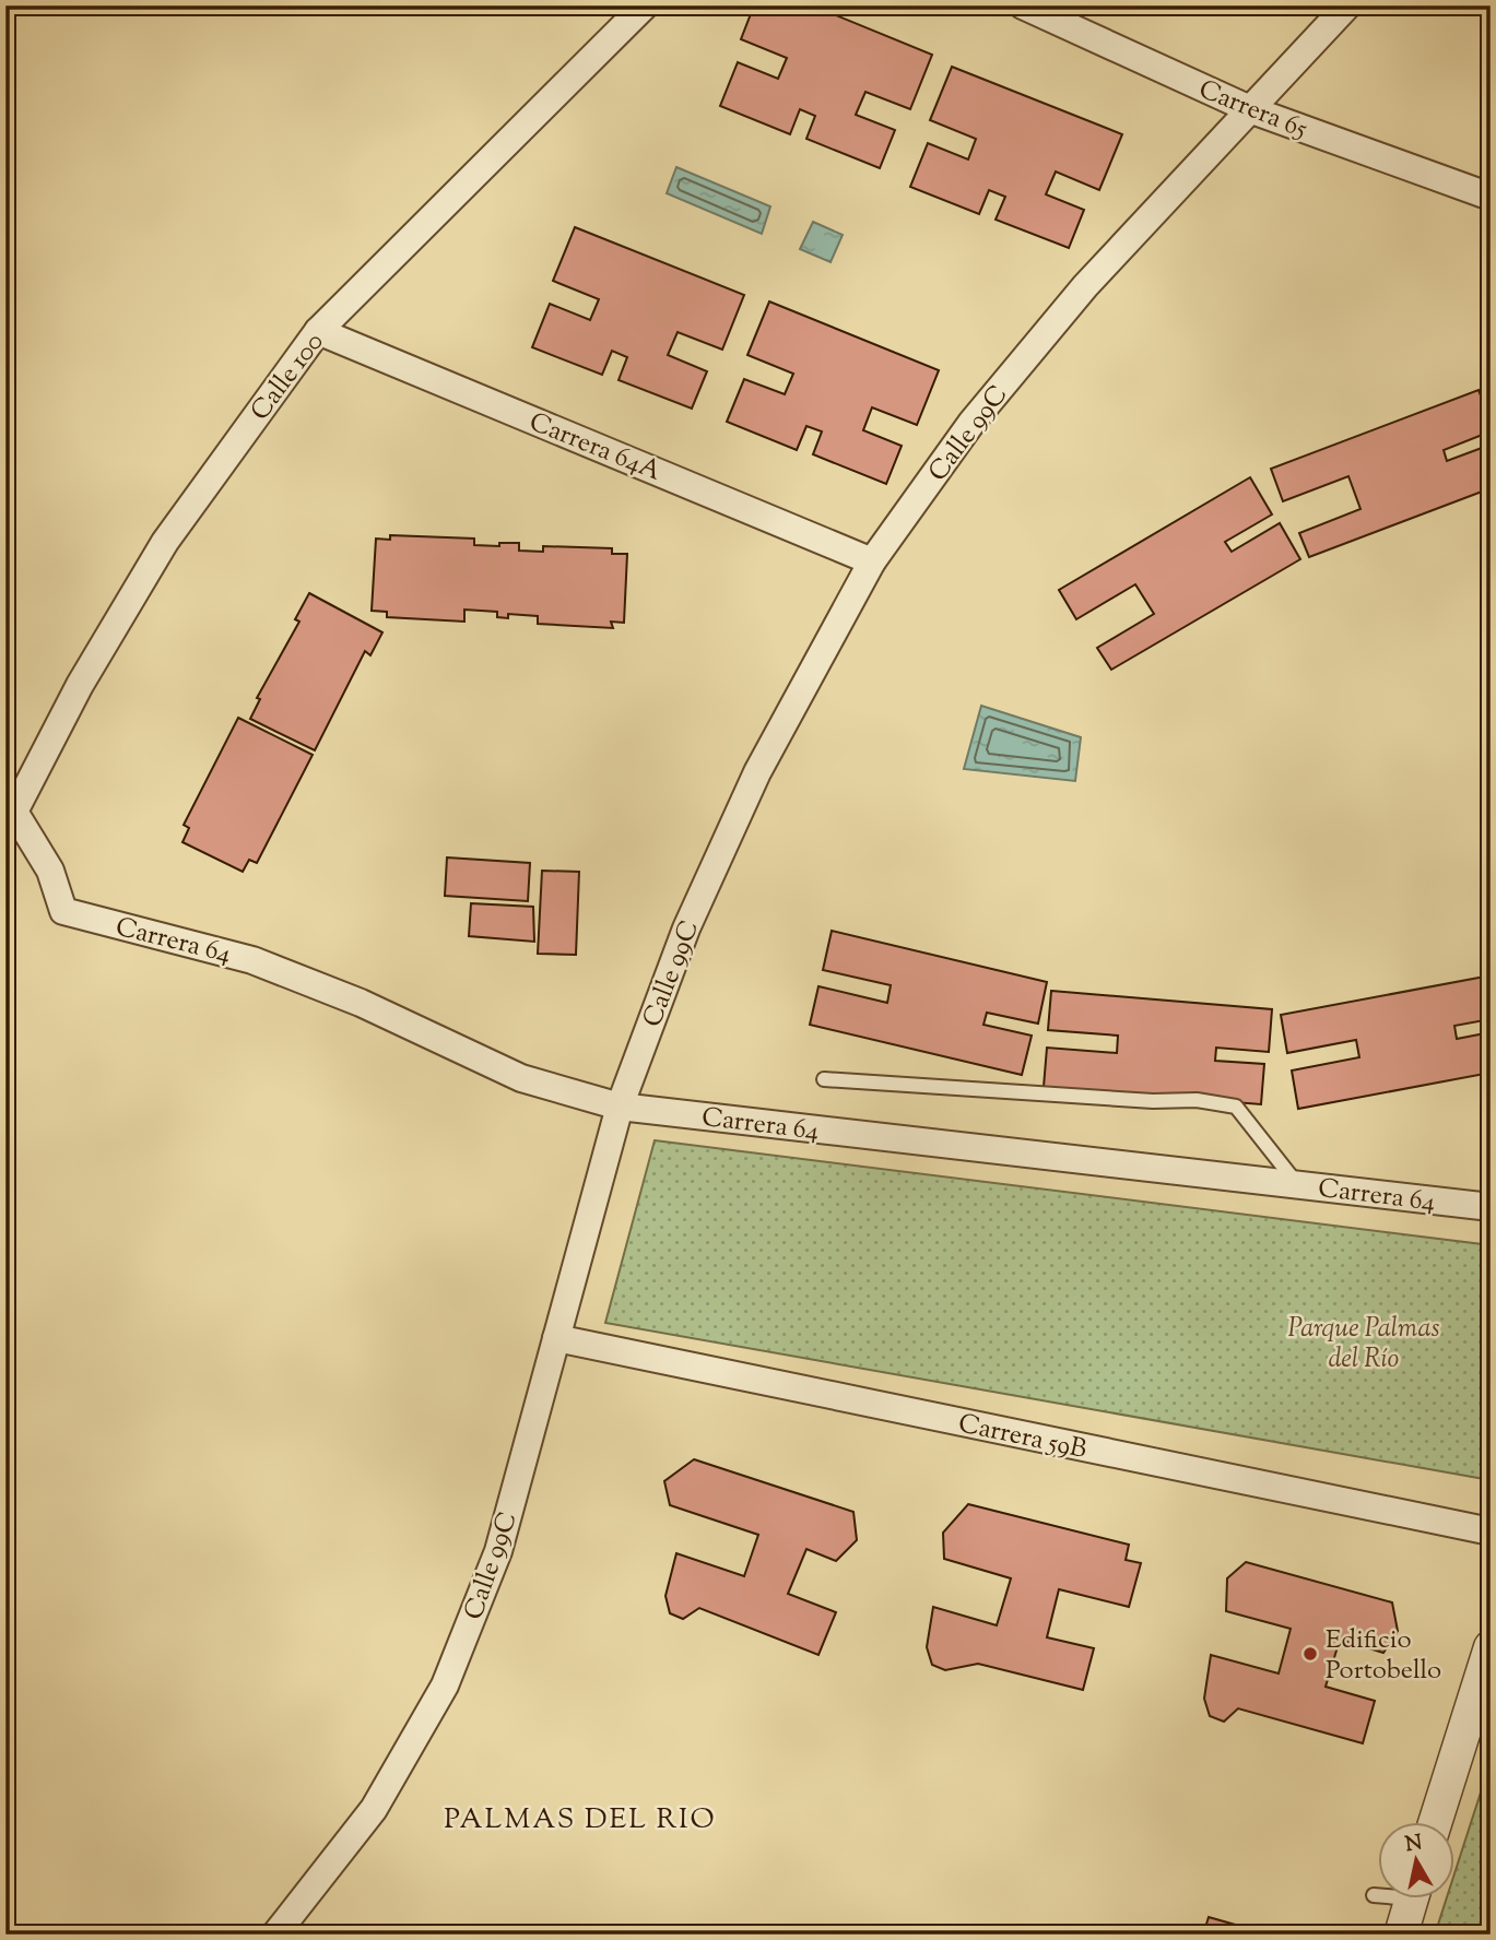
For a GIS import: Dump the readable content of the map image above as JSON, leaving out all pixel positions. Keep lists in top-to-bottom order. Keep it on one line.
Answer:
{"streets":{"street":["Carrera 65","Calle 100","Calle 99C","Carrera 64A","Carrera 64","Carrera 59B"]},"crossings":[["Carrera 65","Calle 99C"],["Calle 100","Carrera 64A"],["Calle 100","Carrera 64"],["Calle 99C","Carrera 64A"],["Calle 99C","Carrera 64"],["Calle 99C","Carrera 59B"]],"districts":["PALMAS DEL RIO"],"parks":["Parque Palmas del Río"],"places":["Edificio Portobello"],"north":"top"}
